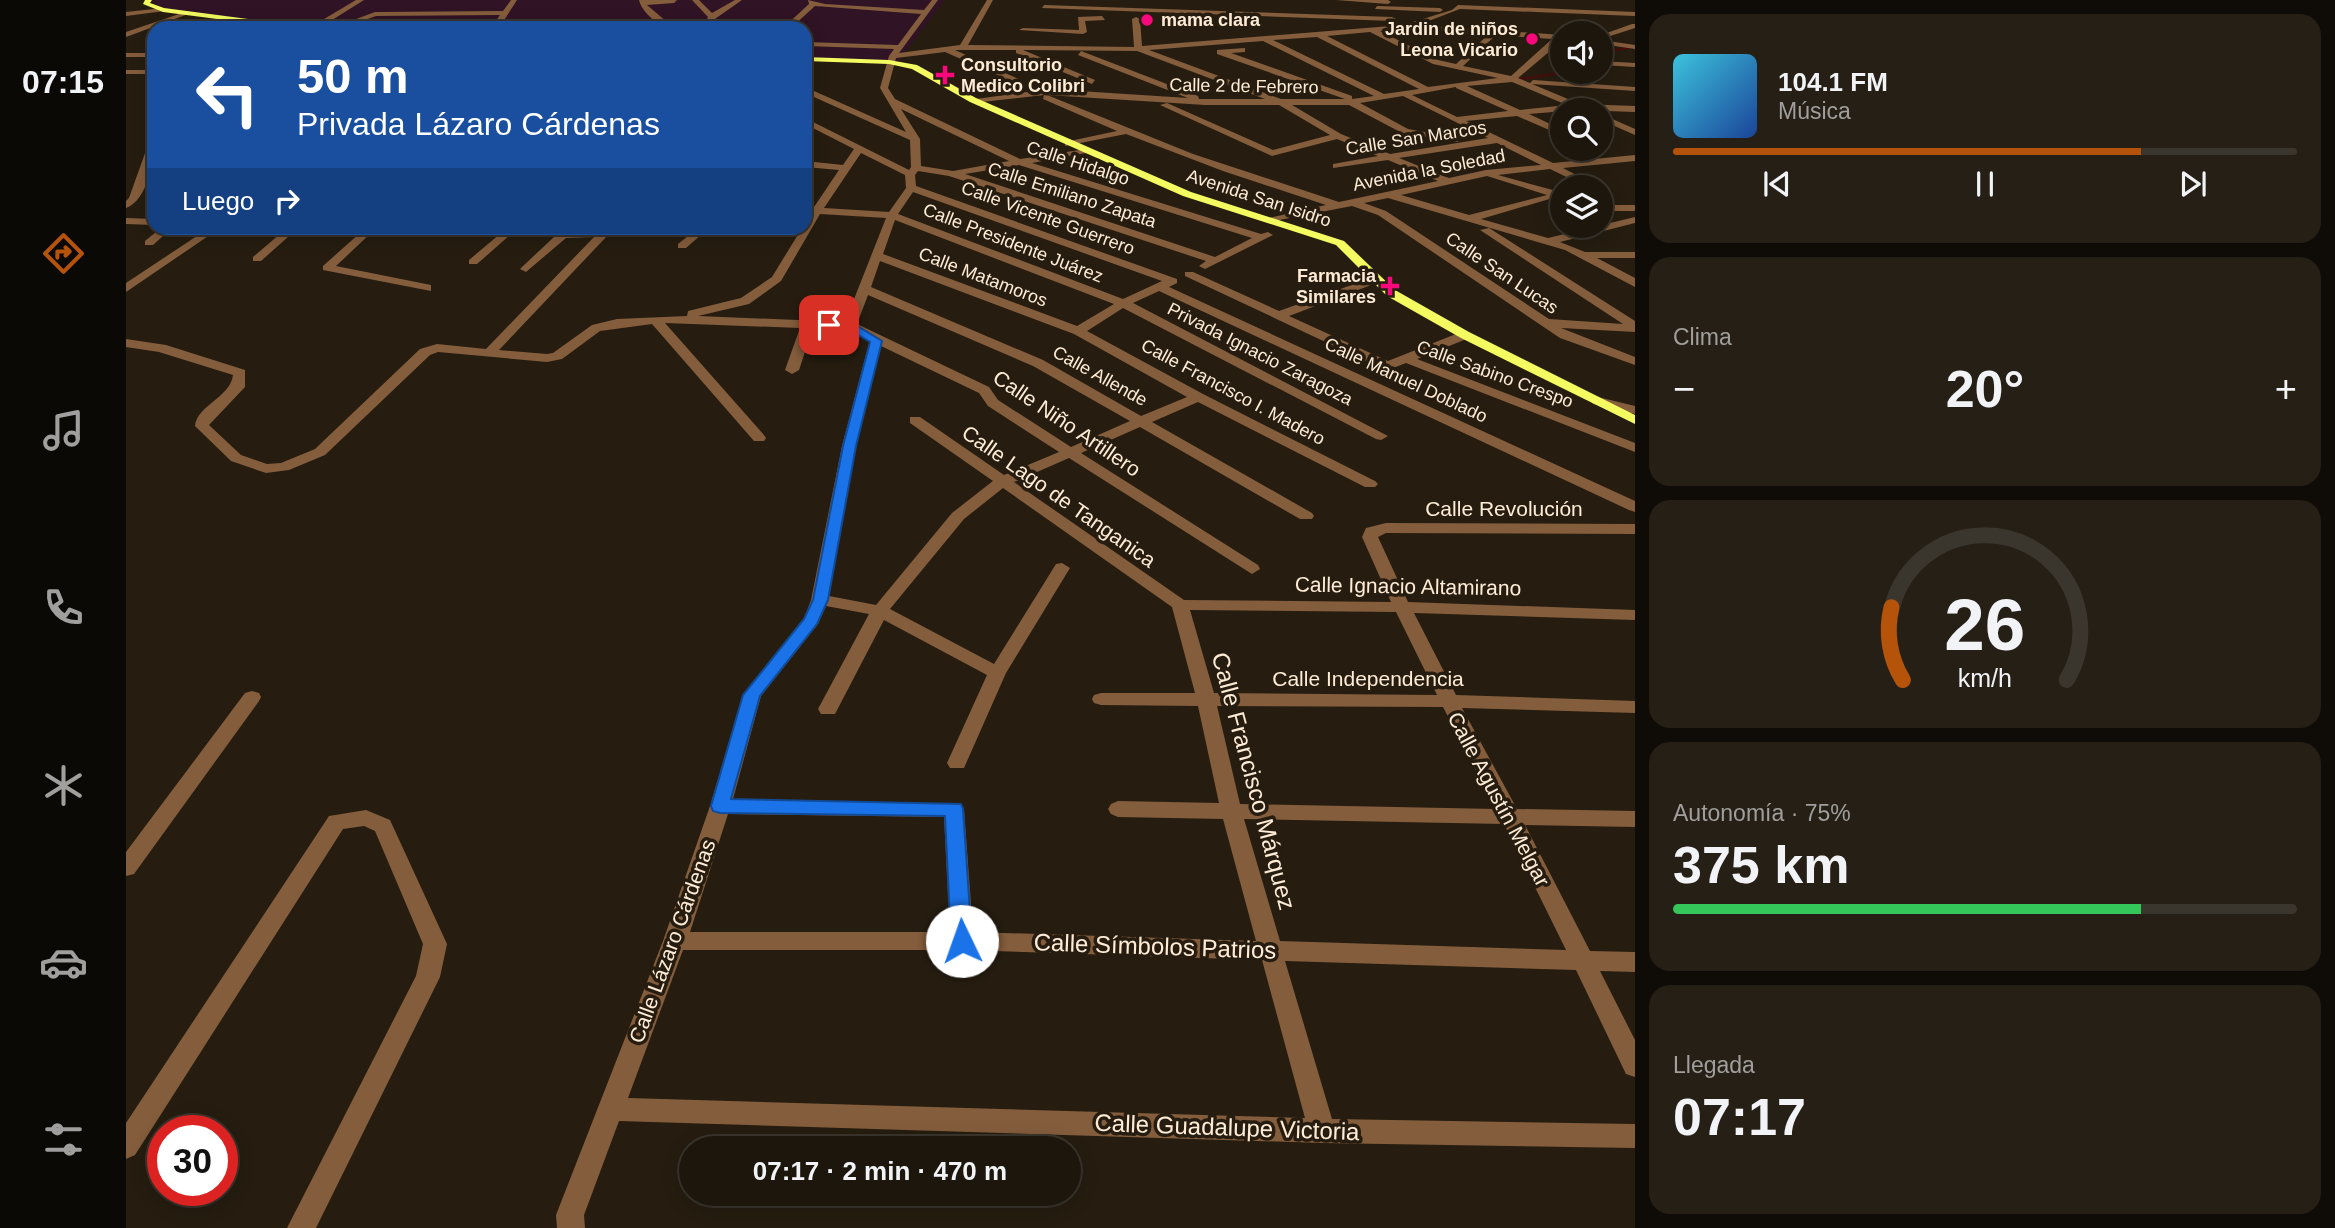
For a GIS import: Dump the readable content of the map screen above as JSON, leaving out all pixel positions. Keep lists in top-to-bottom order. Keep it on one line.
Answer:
{"streets":{"main road":["Avenida San Isidro"],"street":["Calle 2 de Febrero","Calle San Marcos","Calle Hidalgo","Avenida la Soledad","Calle Emiliano Zapata","Calle Vicente Guerrero","Calle Presidente Juárez","Calle San Lucas","Calle Matamoros","Privada Ignacio Zaragoza","Calle Sabino Crespo","Calle Allende","Calle Manuel Doblado","Calle Francisco I. Madero","Calle Niño Artillero","Calle Lago de Tanganica","Calle Revolución","Calle Ignacio Altamirano","Calle Independencia","Calle Francisco Márquez","Calle Agustín Melgar","Calle Lázaro Cárdenas","Calle Símbolos Patrios","Calle Guadalupe Victoria"]},"crossings":[["Calle 2 de Febrero","Avenida San Isidro"],["Avenida la Soledad","Avenida San Isidro"],["Avenida la Soledad","Calle San Lucas"],["Calle Vicente Guerrero","Calle Manuel Doblado"],["Calle Presidente Juárez","Privada Ignacio Zaragoza"],["Calle Matamoros","Calle Francisco I. Madero"],["Calle Niño Artillero","Calle Lázaro Cárdenas"],["Calle Lago de Tanganica","Calle Ignacio Altamirano"],["Calle Lago de Tanganica","Calle Francisco Márquez"],["Calle Revolución","Calle Agustín Melgar"],["Calle Ignacio Altamirano","Calle Francisco Márquez"],["Calle Ignacio Altamirano","Calle Agustín Melgar"],["Calle Independencia","Calle Francisco Márquez"],["Calle Independencia","Calle Agustín Melgar"],["Calle Francisco Márquez","Calle Símbolos Patrios"],["Calle Francisco Márquez","Calle Guadalupe Victoria"],["Calle Agustín Melgar","Calle Símbolos Patrios"],["Calle Lázaro Cárdenas","Calle Símbolos Patrios"],["Calle Lázaro Cárdenas","Calle Guadalupe Victoria"]],"places":{"other":["mama clara","Jardin de niños Leona Vicario"],"health":["Consultorio Medico Colibri","Farmacia Similares"]},"page":{"tabs":"07:15","turn":["50 m","Privada Lázaro Cárdenas"],"song":["104.1 FM","Música"],"then":"Luego","tile":["Clima",["Autonomía · 75%","375 km"],["Llegada","07:17"]],"heat":["−","20°","+"],"limit":"30","trip":"07:17 · 2 min · 470 m","gauge":["26","km/h"]}}
